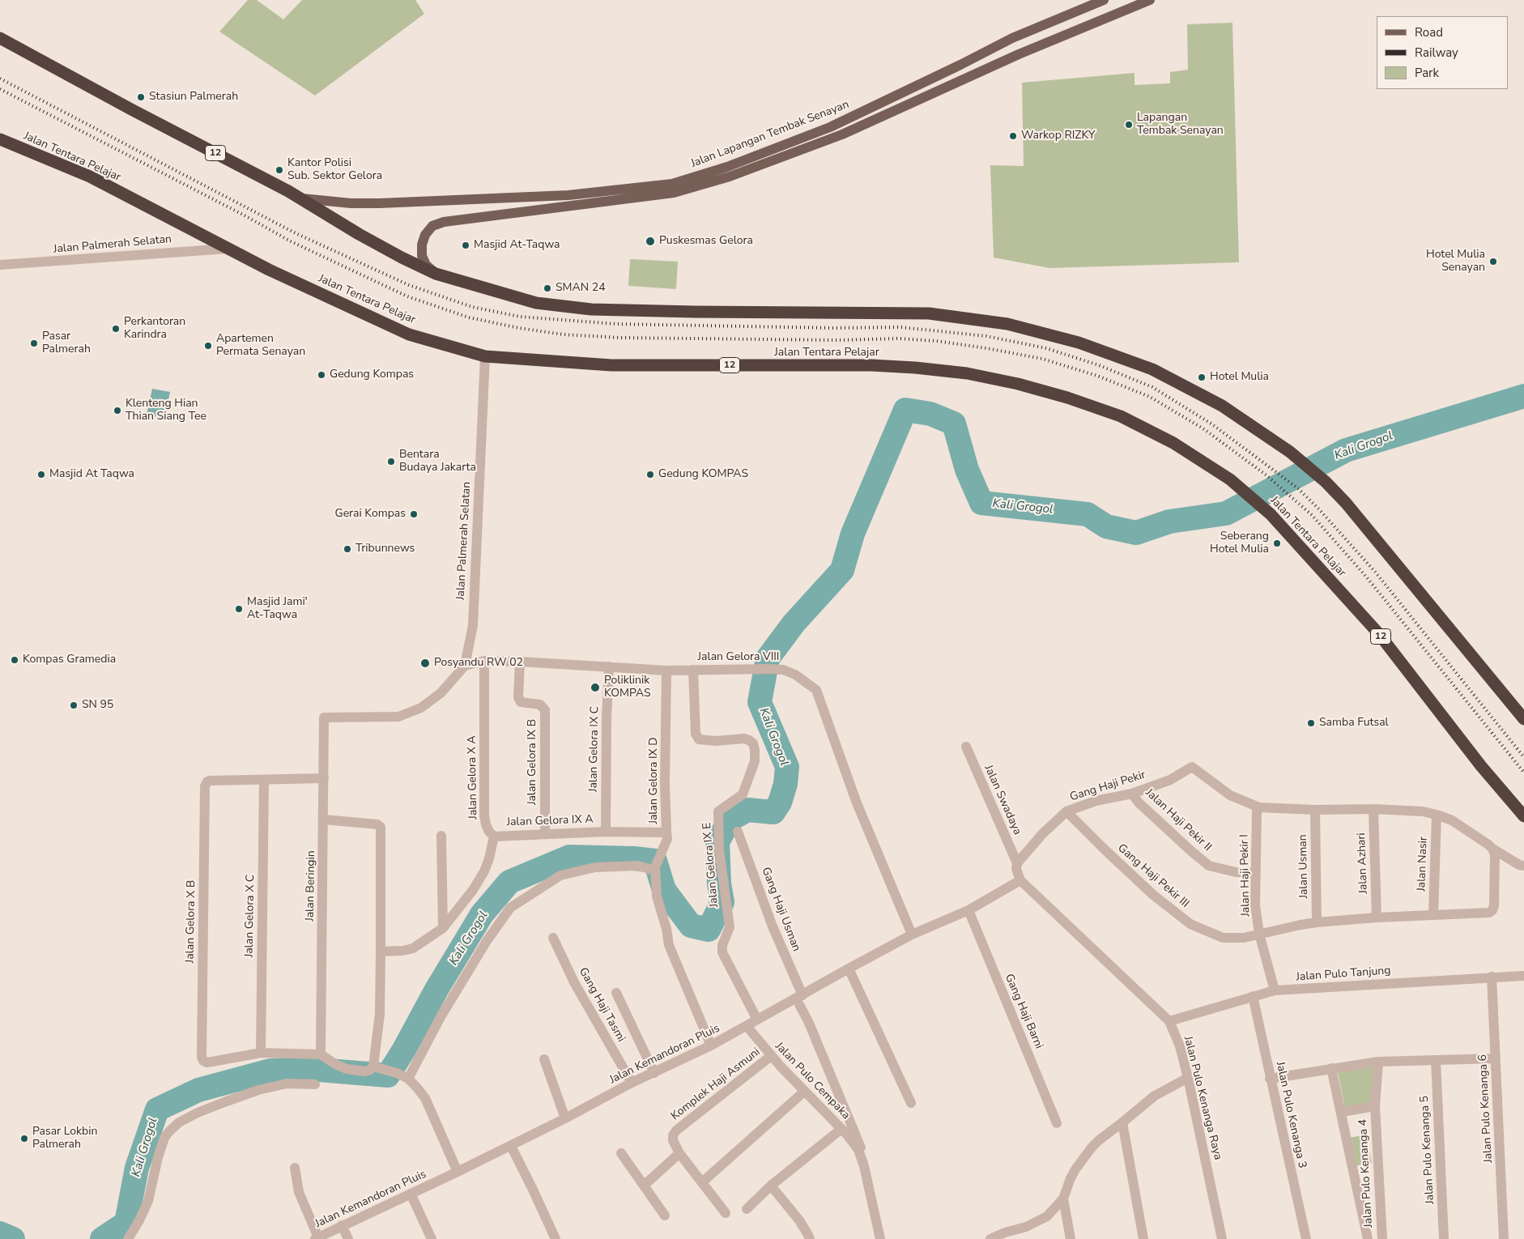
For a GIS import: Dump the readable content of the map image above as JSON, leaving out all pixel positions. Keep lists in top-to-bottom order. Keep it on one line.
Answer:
{"streets":{"highway":["12","Jalan Tentara Pelajar"],"main road":["Jalan Lapangan Tembak Senayan"],"street":["Jalan Palmerah Selatan","Jalan Gelora VIII","Jalan Gelora IX C","Jalan Gelora IX B","Jalan Gelora X A","Jalan Gelora IX D","Gang Haji Pekir","Jalan Swadaya","Jalan Haji Pekir II","Jalan Gelora IX A","Jalan Azhari","Jalan Nasir","Jalan Gelora IX E","Jalan Usman","Jalan Haji Pekir I","Gang Haji Pekir III","Jalan Beringin","Gang Haji Usman","Jalan Gelora X C","Jalan Gelora X B","Jalan Pulo Tanjung","Gang Haji Tasmi","Gang Haji Barni","Jalan Kemandoran Pluis","Jalan Pulo Cempaka","Komplek Haji Asmuni","Jalan Pulo Kenanga Raya","Jalan Pulo Kenanga 6","Jalan Pulo Kenanga 3","Jalan Pulo Kenanga 5","Jalan Pulo Kenanga 4"]},"crossings":[["Jalan Lapangan Tembak Senayan","12"],["Jalan Tentara Pelajar","Jalan Palmerah Selatan"],["Jalan Palmerah Selatan","Jalan Gelora VIII"],["Jalan Palmerah Selatan","Jalan Beringin"],["Jalan Gelora VIII","Jalan Gelora IX C"],["Jalan Gelora VIII","Jalan Gelora IX B"],["Jalan Gelora VIII","Jalan Gelora X A"],["Jalan Gelora VIII","Jalan Gelora IX D"],["Jalan Gelora VIII","Jalan Gelora IX E"],["Jalan Gelora VIII","Jalan Beringin"],["Jalan Gelora VIII","Jalan Kemandoran Pluis"],["Jalan Gelora IX C","Jalan Gelora IX D"],["Jalan Gelora IX C","Jalan Gelora IX A"],["Jalan Gelora IX B","Jalan Gelora IX A"],["Jalan Gelora X A","Jalan Gelora IX A"],["Jalan Gelora IX D","Jalan Gelora IX A"],["Gang Haji Pekir","Jalan Swadaya"],["Gang Haji Pekir","Jalan Haji Pekir II"],["Gang Haji Pekir","Jalan Haji Pekir I"],["Gang Haji Pekir","Gang Haji Pekir III"],["Jalan Haji Pekir II","Jalan Haji Pekir I"],["Jalan Azhari","Gang Haji Pekir III"],["Jalan Nasir","Gang Haji Pekir III"],["Jalan Gelora IX E","Jalan Kemandoran Pluis"],["Jalan Usman","Gang Haji Pekir III"],["Jalan Haji Pekir I","Gang Haji Pekir III"],["Jalan Haji Pekir I","Jalan Pulo Tanjung"],["Jalan Beringin","Jalan Gelora X B"],["Gang Haji Usman","Jalan Kemandoran Pluis"],["Gang Haji Usman","Jalan Pulo Cempaka"],["Jalan Gelora X C","Jalan Gelora X B"],["Jalan Pulo Tanjung","Jalan Pulo Kenanga Raya"],["Jalan Pulo Tanjung","Jalan Pulo Kenanga 6"],["Jalan Pulo Tanjung","Jalan Pulo Kenanga 3"],["Gang Haji Tasmi","Jalan Kemandoran Pluis"],["Gang Haji Barni","Jalan Kemandoran Pluis"],["Jalan Kemandoran Pluis","Jalan Pulo Cempaka"],["Jalan Kemandoran Pluis","Jalan Pulo Kenanga Raya"],["Jalan Pulo Cempaka","Komplek Haji Asmuni"]],"water":["Kali Grogol"],"places":["Stasiun Palmerah","Lapangan Tembak Senayan","Warkop RIZKY","Kantor Polisi Sub. Sektor Gelora","Puskesmas Gelora","Masjid At-Taqwa","Hotel Mulia Senayan","SMAN 24","Perkantoran Karindra","Pasar Palmerah","Apartemen Permata Senayan","Gedung Kompas","Hotel Mulia","Klenteng Hian Thian Siang Tee","Bentara Budaya Jakarta","Masjid At Taqwa","Gedung KOMPAS","Gerai Kompas","Seberang Hotel Mulia","Tribunnews","Masjid Jami' At-Taqwa","Kompas Gramedia","Posyandu RW 02","Poliklinik KOMPAS","SN 95","Samba Futsal","Pasar Lokbin Palmerah"],"legend":["Road","Railway","Park"]}
